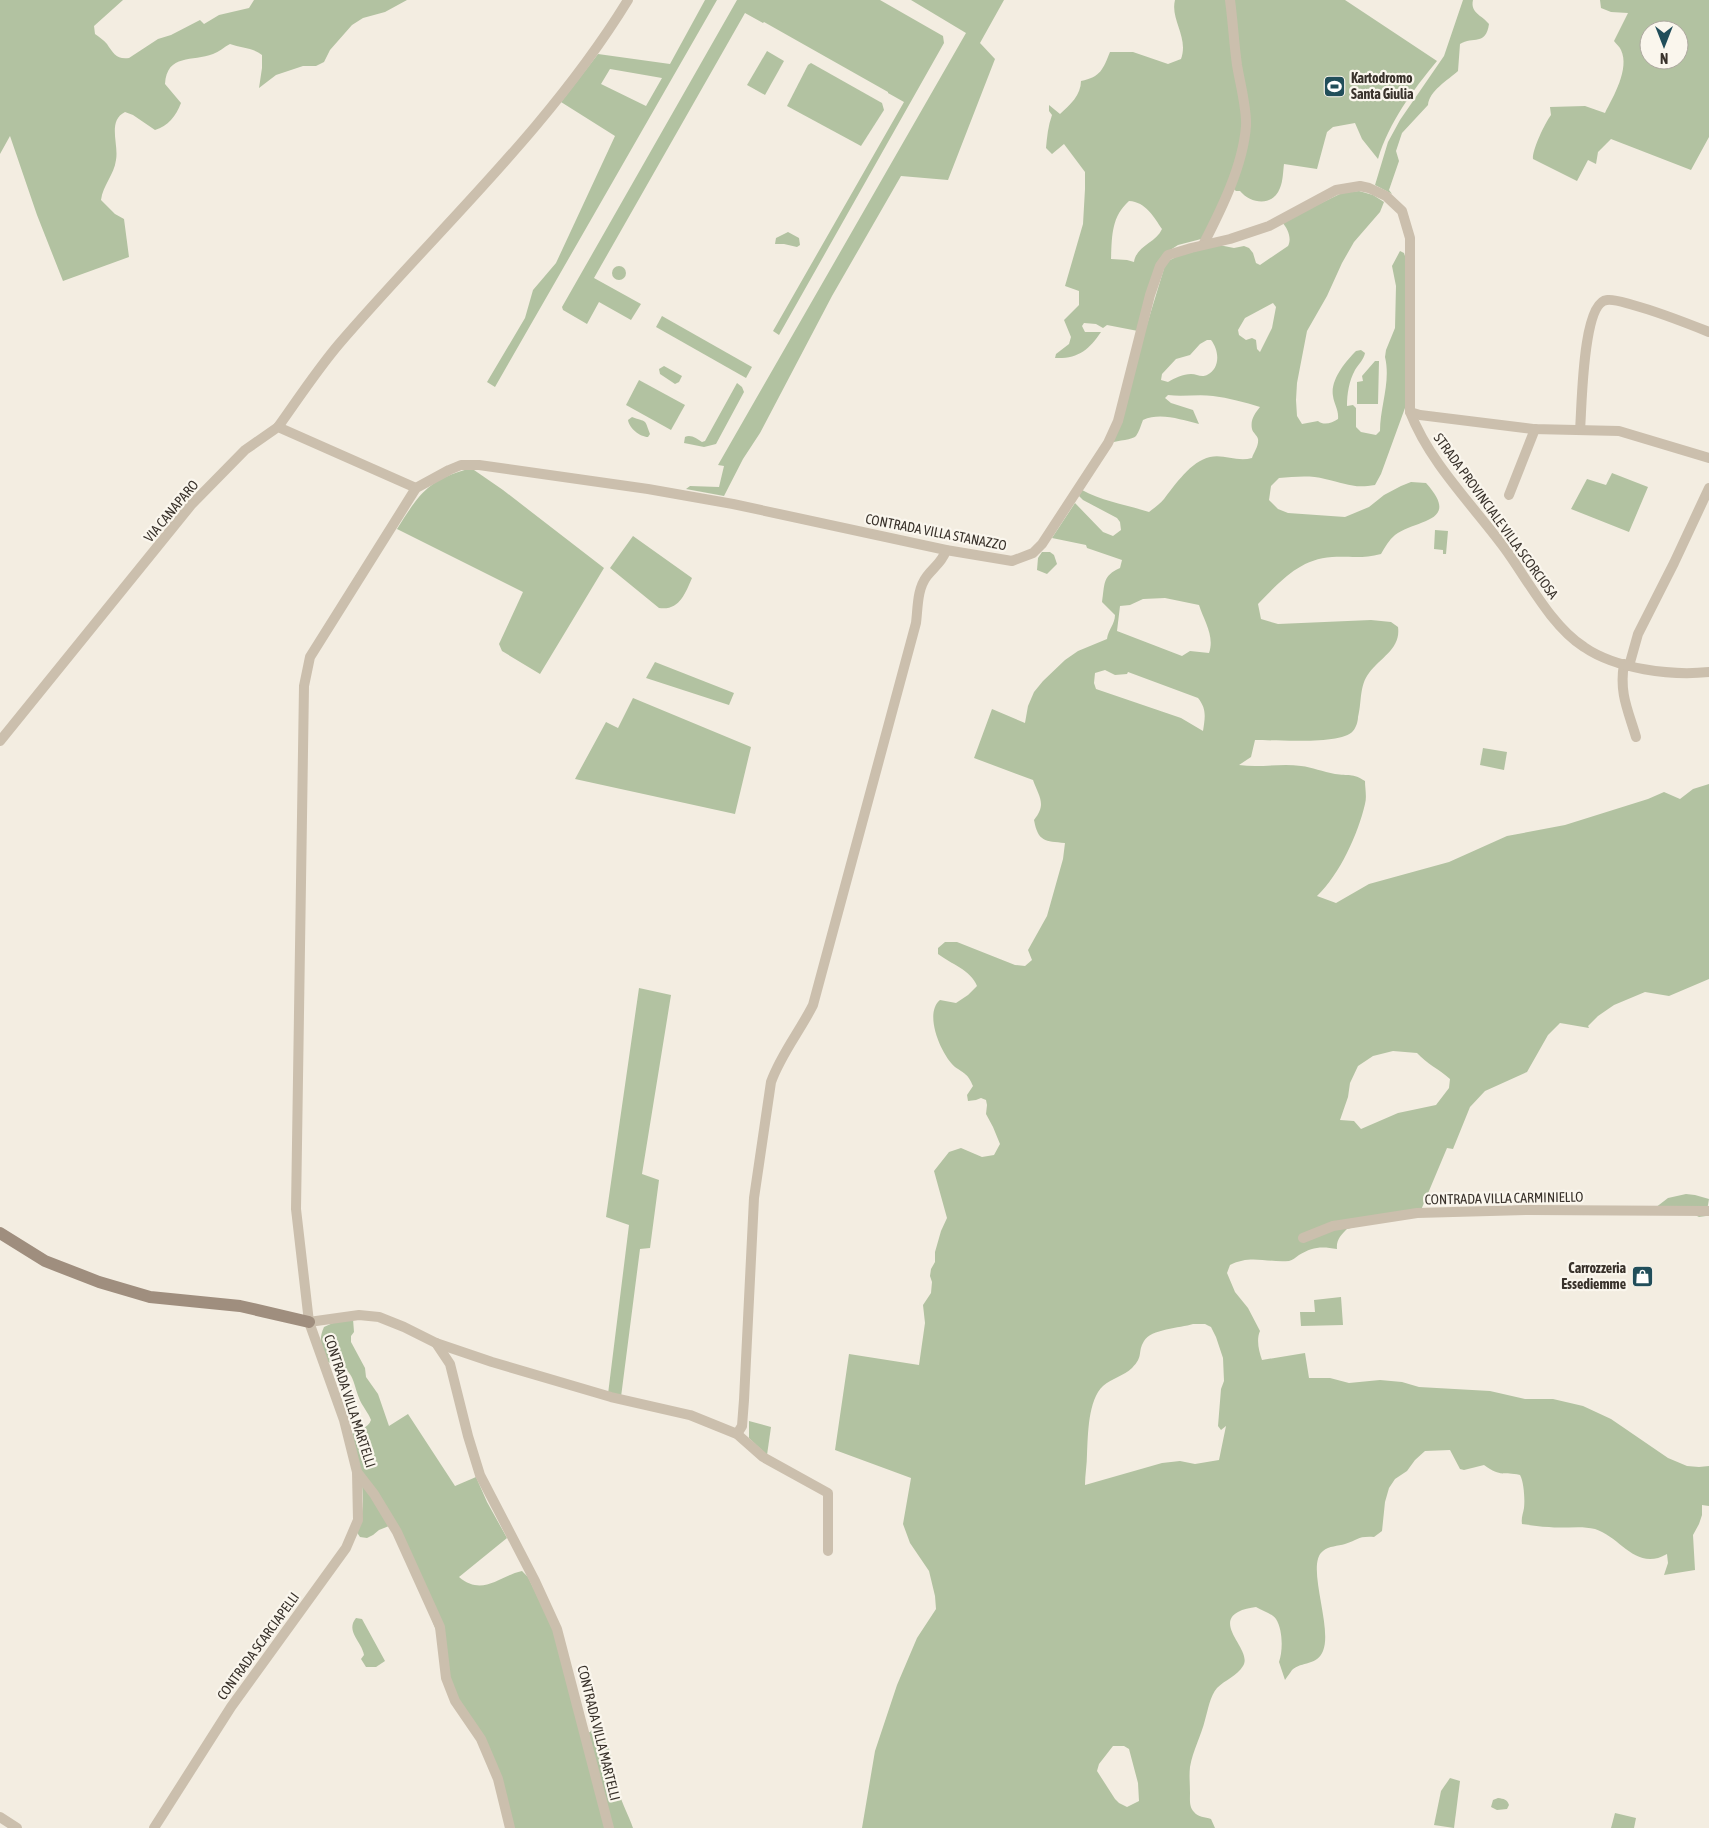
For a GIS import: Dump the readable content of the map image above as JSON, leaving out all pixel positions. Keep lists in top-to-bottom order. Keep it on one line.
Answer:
{"streets":{"street":["VIA CANAPARO","STRADA PROVINCIALE VILLA SCORCIOSA","CONTRADA VILLA STANAZZO","CONTRADA VILLA CARMINIELLO","CONTRADA VILLA MARTELLI","CONTRADA SCARCIAPELLI"]},"crossings":[["STRADA PROVINCIALE VILLA SCORCIOSA","CONTRADA VILLA STANAZZO"],["CONTRADA VILLA MARTELLI","CONTRADA SCARCIAPELLI"]],"places":{"sports":["Kartodromo Santa Giulia"],"shop":["Carrozzeria Essediemme"]},"north":"bottom"}
